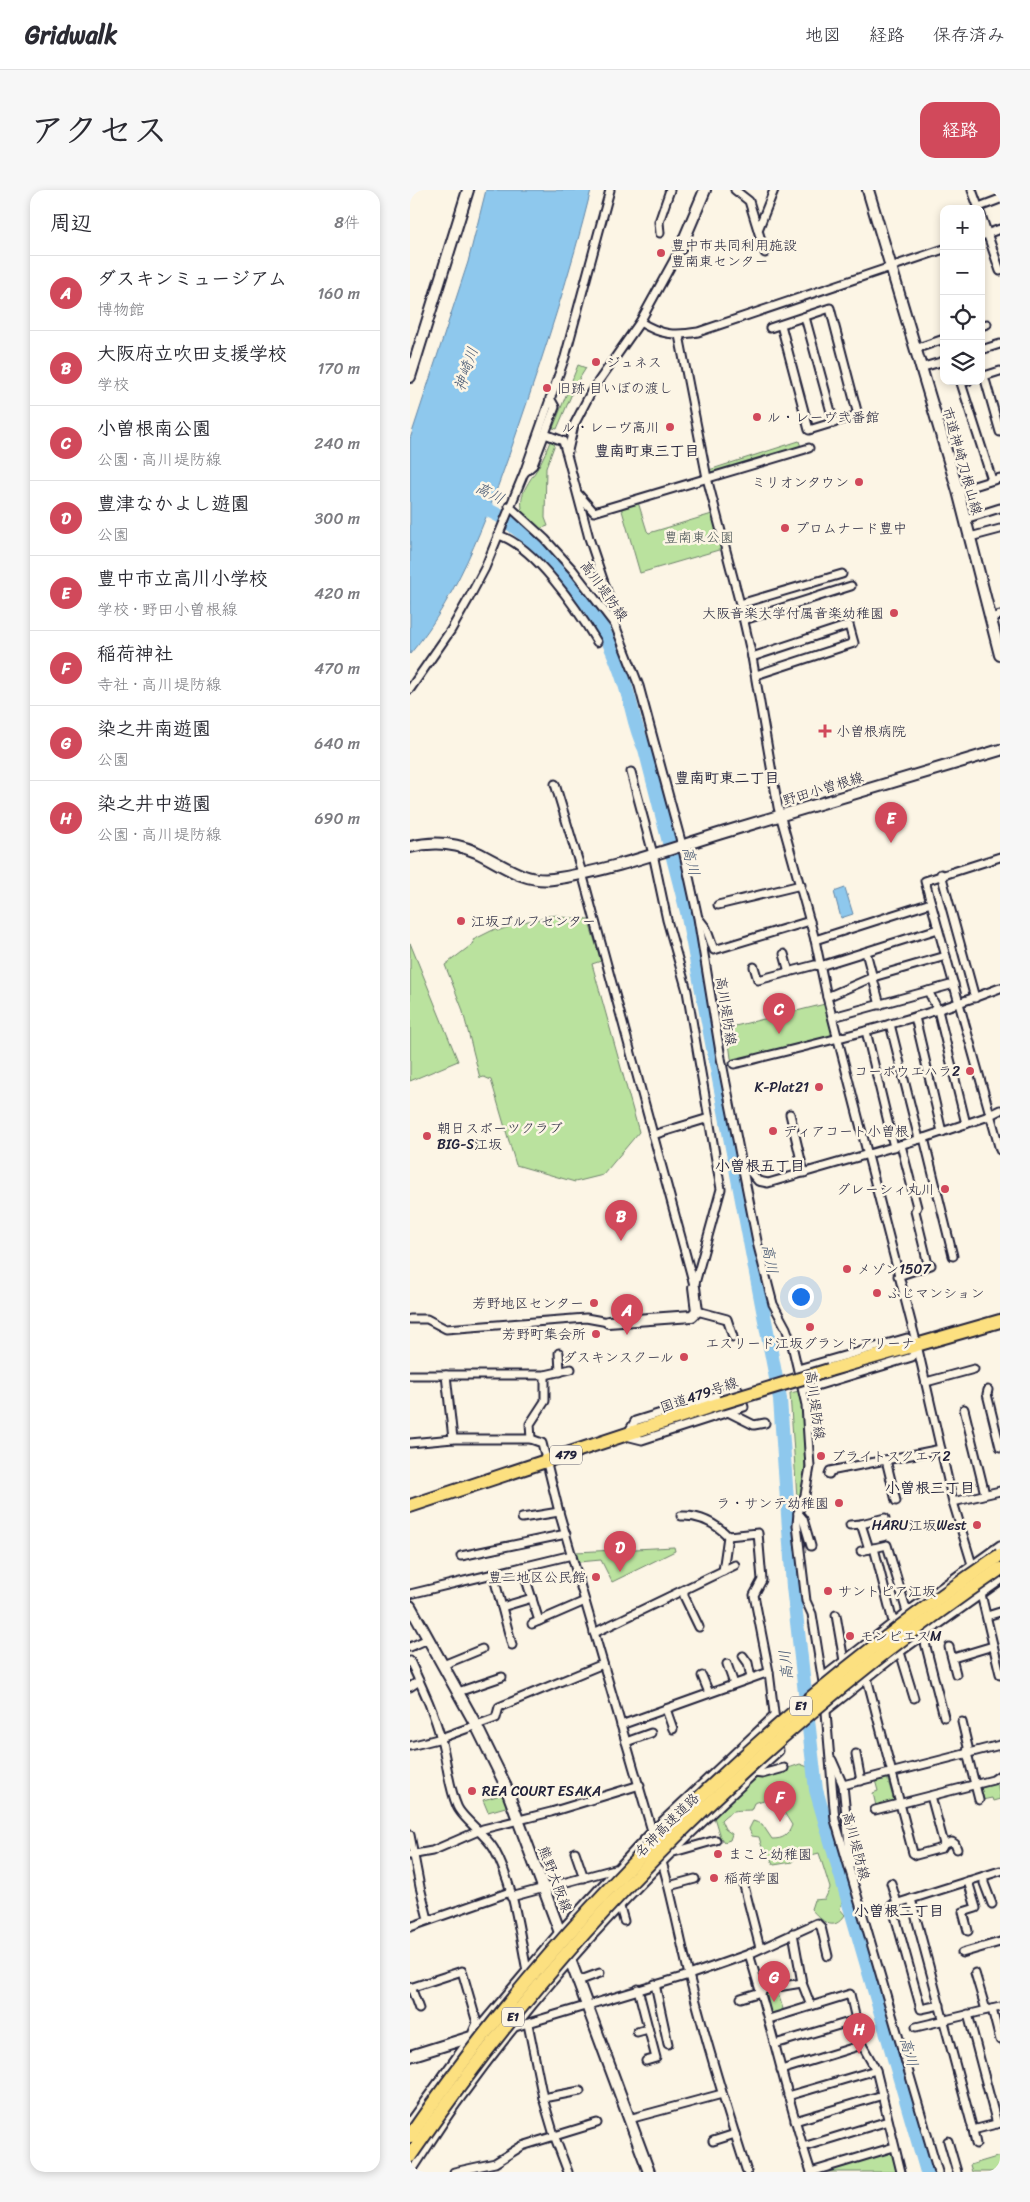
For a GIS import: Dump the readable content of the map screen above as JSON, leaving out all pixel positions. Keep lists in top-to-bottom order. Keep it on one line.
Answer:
{"streets":{"highway":["国道479号線","479","E1","名神高速道路"],"street":["市道神崎刀根山線","高川堤防線","野田小曽根線","熊野大阪線"]},"crossings":[["高川堤防線","野田小曽根線"]],"districts":["豊南町東三丁目","豊南町東二丁目","小曽根五丁目","小曽根三丁目","小曽根二丁目"],"water":["神崎川","高川"],"parks":["豊南東公園"],"places":{"other":["豊中市共同利用施設 豊南東センター","ジュネス","旧跡 目いぼの渡し","ル・レーヴ弐番館","ル・レーヴ高川","ミリオンタウン","プロムナード豊中","大阪音楽大学付属音楽幼稚園","江坂ゴルフセンター","コーポウエハラ2","K-Plat21","ディアコート小曽根","朝日スポーツクラブ BIG-S江坂","グレーシィ丸川","メゾン1507","ふじマンション","芳野地区センター","エスリード江坂グランドアリーナ","芳野町集会所","ダスキンスクール","ブライトスクエア2","ラ・サンテ幼稚園","HARU江坂West","豊二地区公民館","サントピア江坂","モンピエスM","REA COURT ESAKA","まこと幼稚園","稲荷学園"],"health":["小曽根病院"]},"page":{"header":"Gridwalk","nav":["地図","経路","保存済み"],"title":"アクセス","buttons":"経路","heading":["周辺","8件"],"map_buttons":["+","−"],"list":[{"mark":"A","name":"ダスキンミュージアム","note":"博物館","value":"160 m"},{"mark":"B","name":"大阪府立吹田支援学校","note":"学校","value":"170 m"},{"mark":"C","name":"小曽根南公園","note":"公園 · 高川堤防線","value":"240 m"},{"mark":"D","name":"豊津なかよし遊園","note":"公園","value":"300 m"},{"mark":"E","name":"豊中市立高川小学校","note":"学校 · 野田小曽根線","value":"420 m"},{"mark":"F","name":"稲荷神社","note":"寺社 · 高川堤防線","value":"470 m"},{"mark":"G","name":"染之井南遊園","note":"公園","value":"640 m"},{"mark":"H","name":"染之井中遊園","note":"公園 · 高川堤防線","value":"690 m"}],"pins":["E","C","B","A","D","F","G","H"]}}
